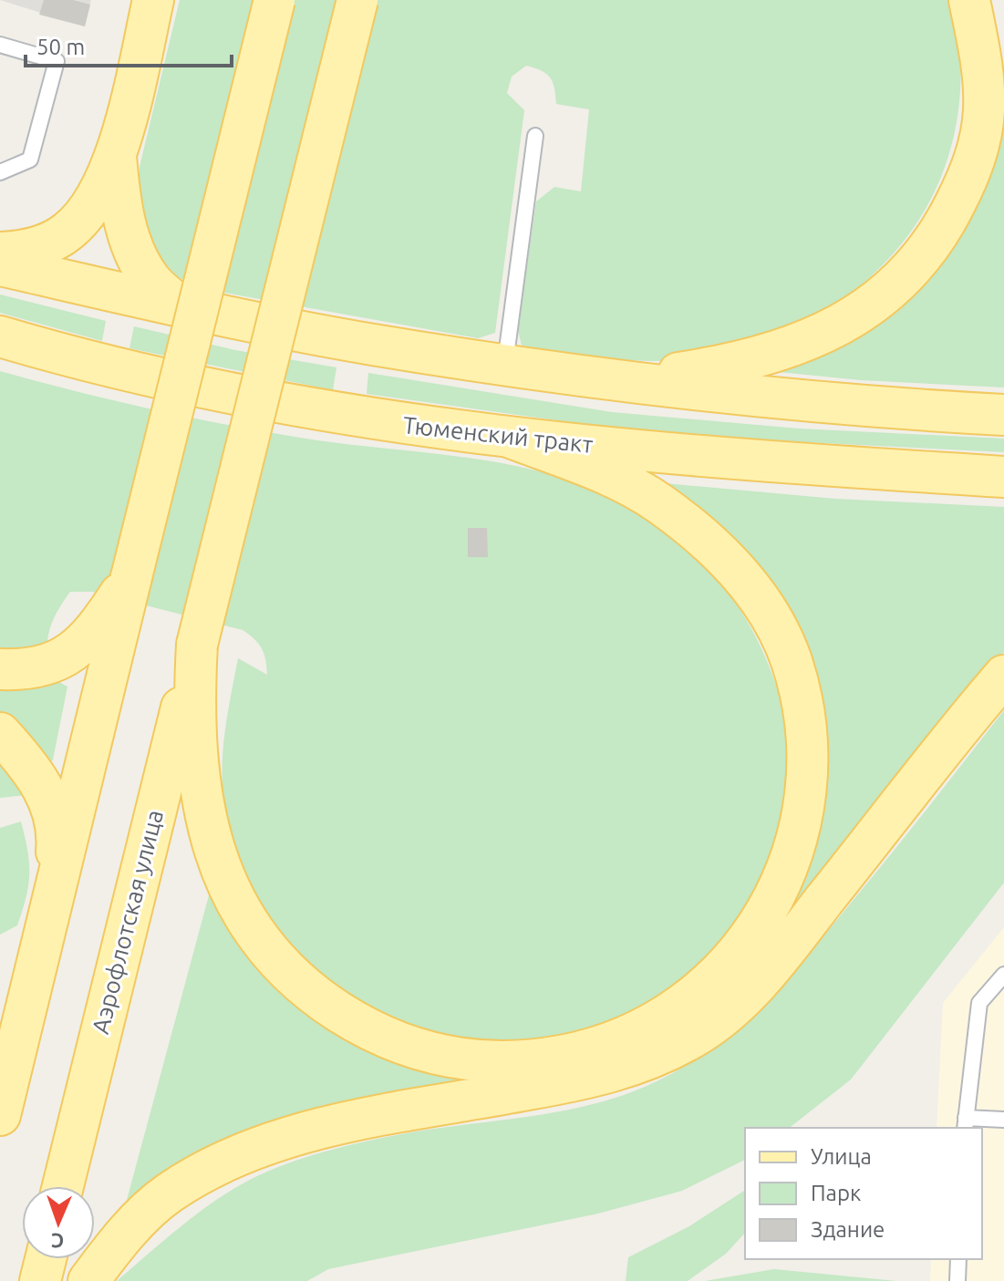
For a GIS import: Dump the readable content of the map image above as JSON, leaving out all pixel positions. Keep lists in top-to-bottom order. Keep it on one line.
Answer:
{"streets":{"main road":["Тюменский тракт","Аэрофлотская улица"]},"legend":["Улица","Парк","Здание"],"scale_bar":"50 m","north":"bottom"}
